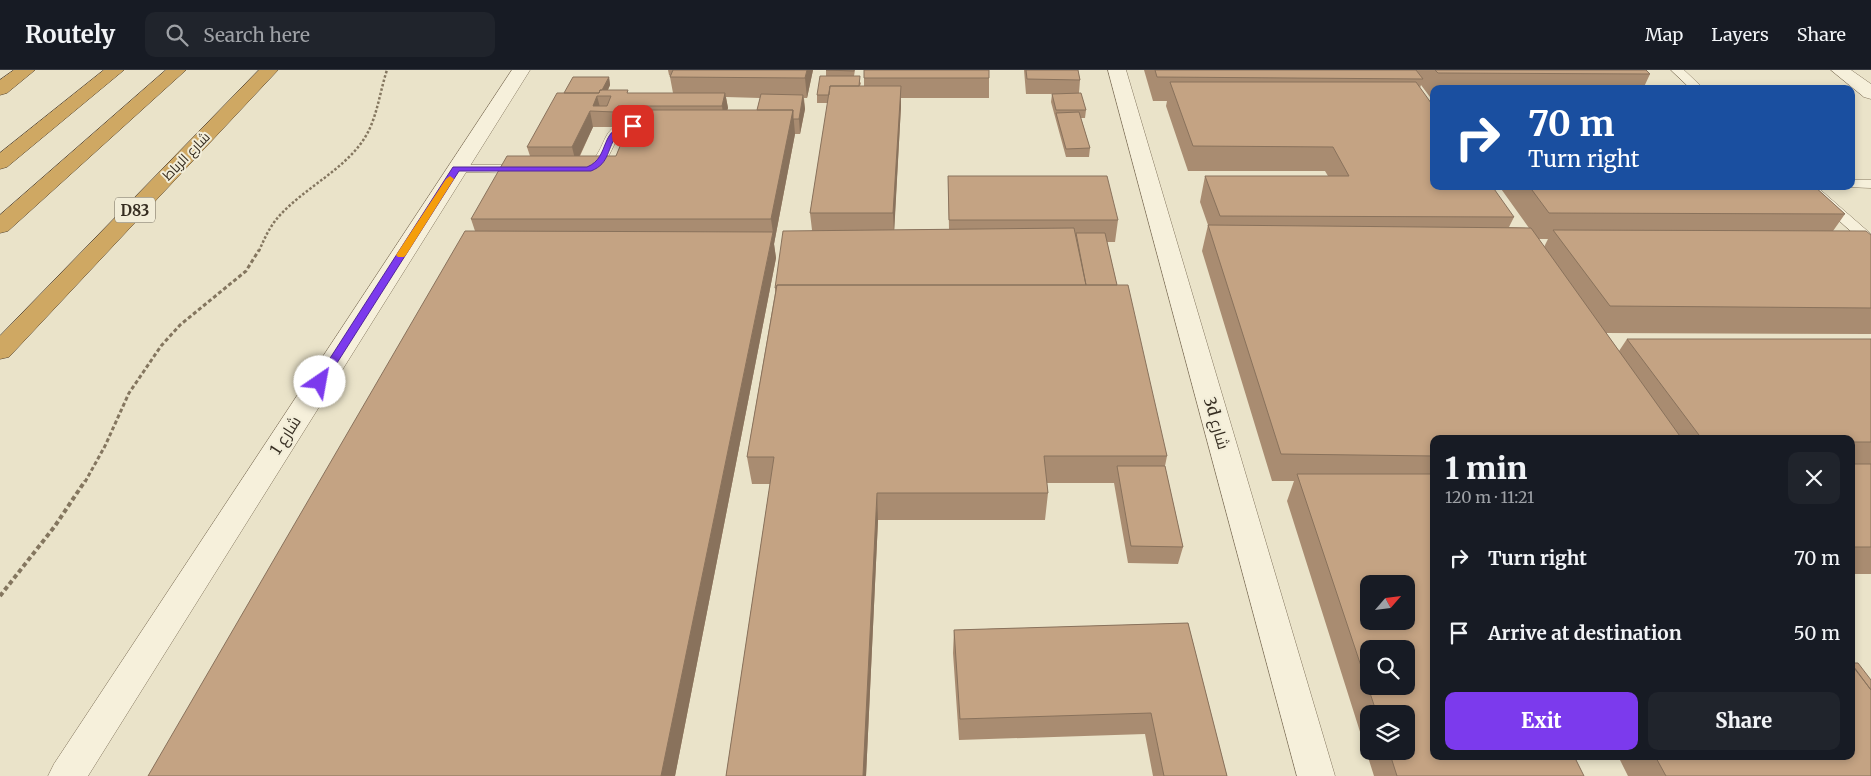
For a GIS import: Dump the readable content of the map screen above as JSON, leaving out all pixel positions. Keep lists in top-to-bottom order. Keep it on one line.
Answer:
{"streets":{"highway":["شارع الرباط","D83"],"street":["3d شارع","شارع 1"]},"north":"top right","page":{"header":"Routely","search":"Search here","nav":["Map","Layers","Share"],"turn":["70 m","Turn right"],"heading":["1 min","120 m · 11:21"],"list":[{"name":"Turn right","value":"70 m"},{"name":"Arrive at destination","value":"50 m"}],"buttons":["Exit","Share"]}}
